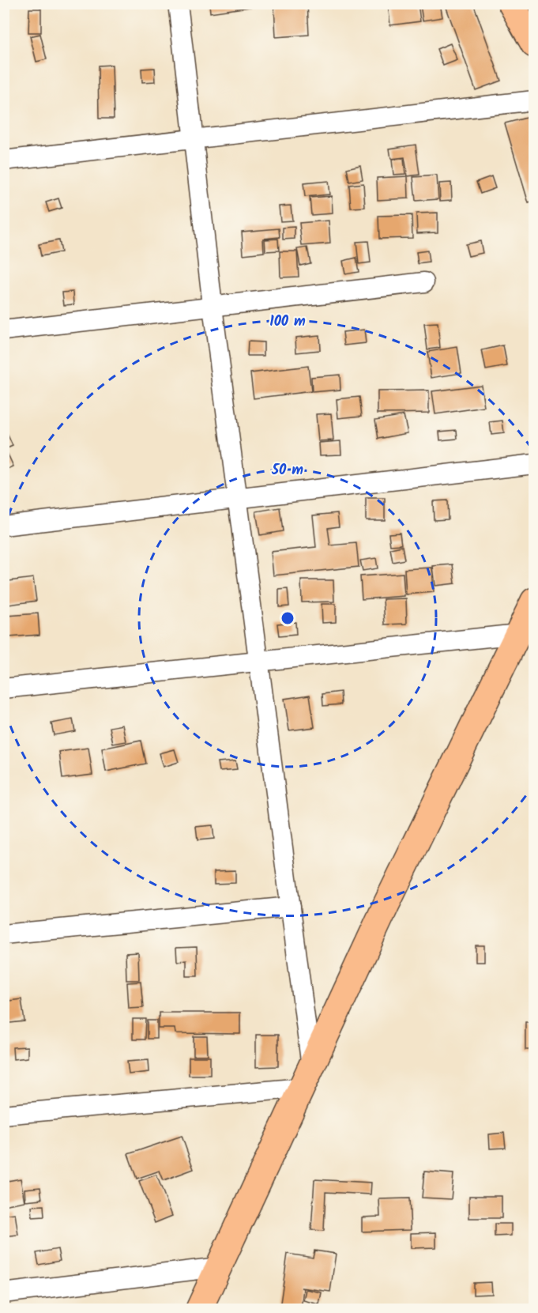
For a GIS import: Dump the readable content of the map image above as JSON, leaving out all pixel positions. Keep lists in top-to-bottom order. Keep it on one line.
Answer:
{"rings":["100 m","50 m"]}
